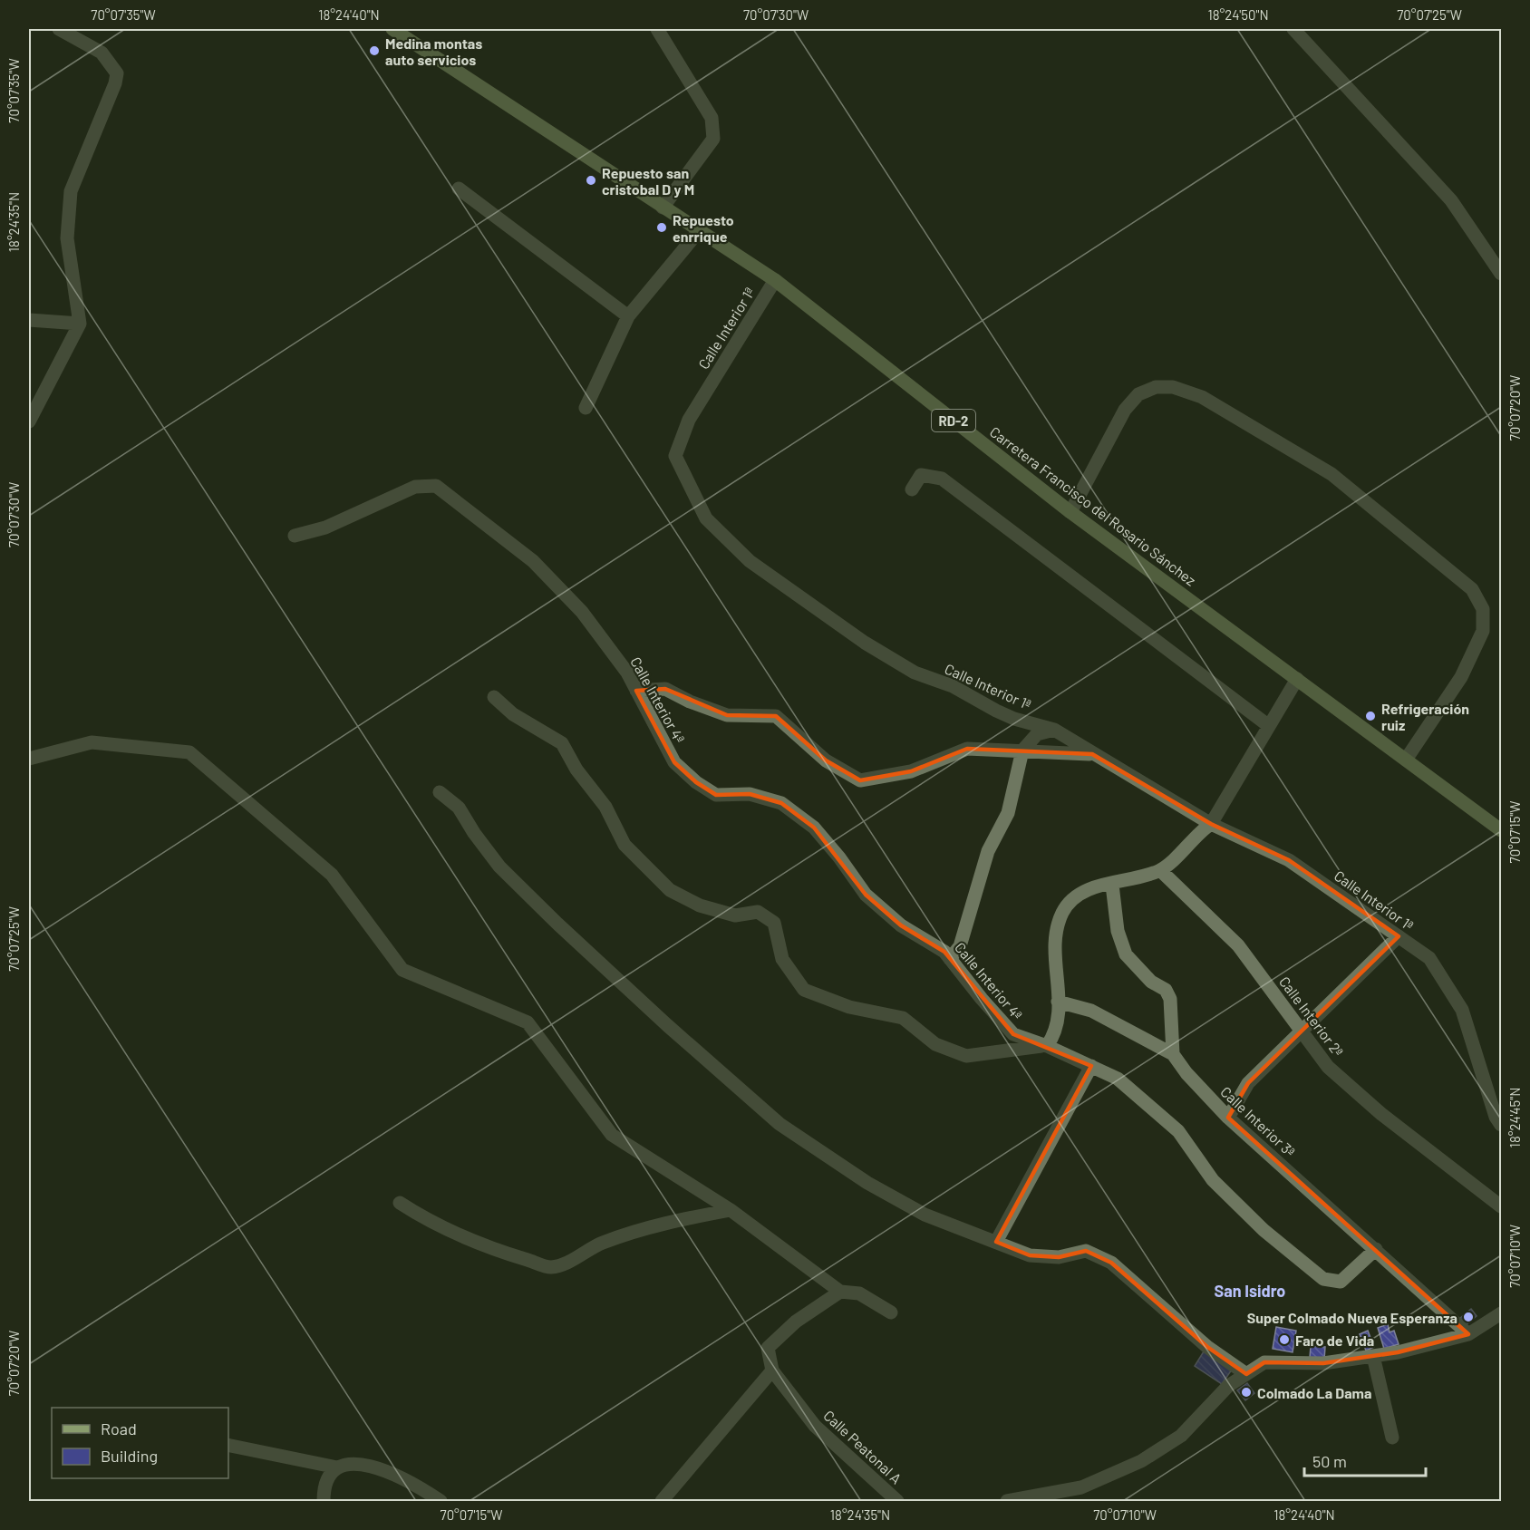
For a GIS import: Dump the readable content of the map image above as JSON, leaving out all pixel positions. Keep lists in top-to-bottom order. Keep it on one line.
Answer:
{"streets":{"main road":["RD-2","Carretera Francisco del Rosario Sánchez"],"street":["Calle Interior 1ª","Calle Interior 4ª","Calle Interior 2ª","Calle Interior 3ª","Calle Peatonal A"]},"crossings":[["Calle Interior 1ª","Carretera Francisco del Rosario Sánchez"],["Calle Interior 4ª","Calle Interior 3ª"]],"districts":["San Isidro"],"places":["Medina montas auto servicios","Repuesto san cristobal D y M","Repuesto enrrique","Refrigeración ruiz","Super Colmado Nueva Esperanza","Faro de Vida","Colmado La Dama"],"legend":["Road","Building"],"scale_bar":"50 m","coordinates":["70°07'35\"W","18°24'40\"N","70°07'30\"W","18°24'50\"N","70°07'25\"W","18°24'35\"N","70°07'20\"W","70°07'15\"W","18°24'45\"N","70°07'10\"W"]}
